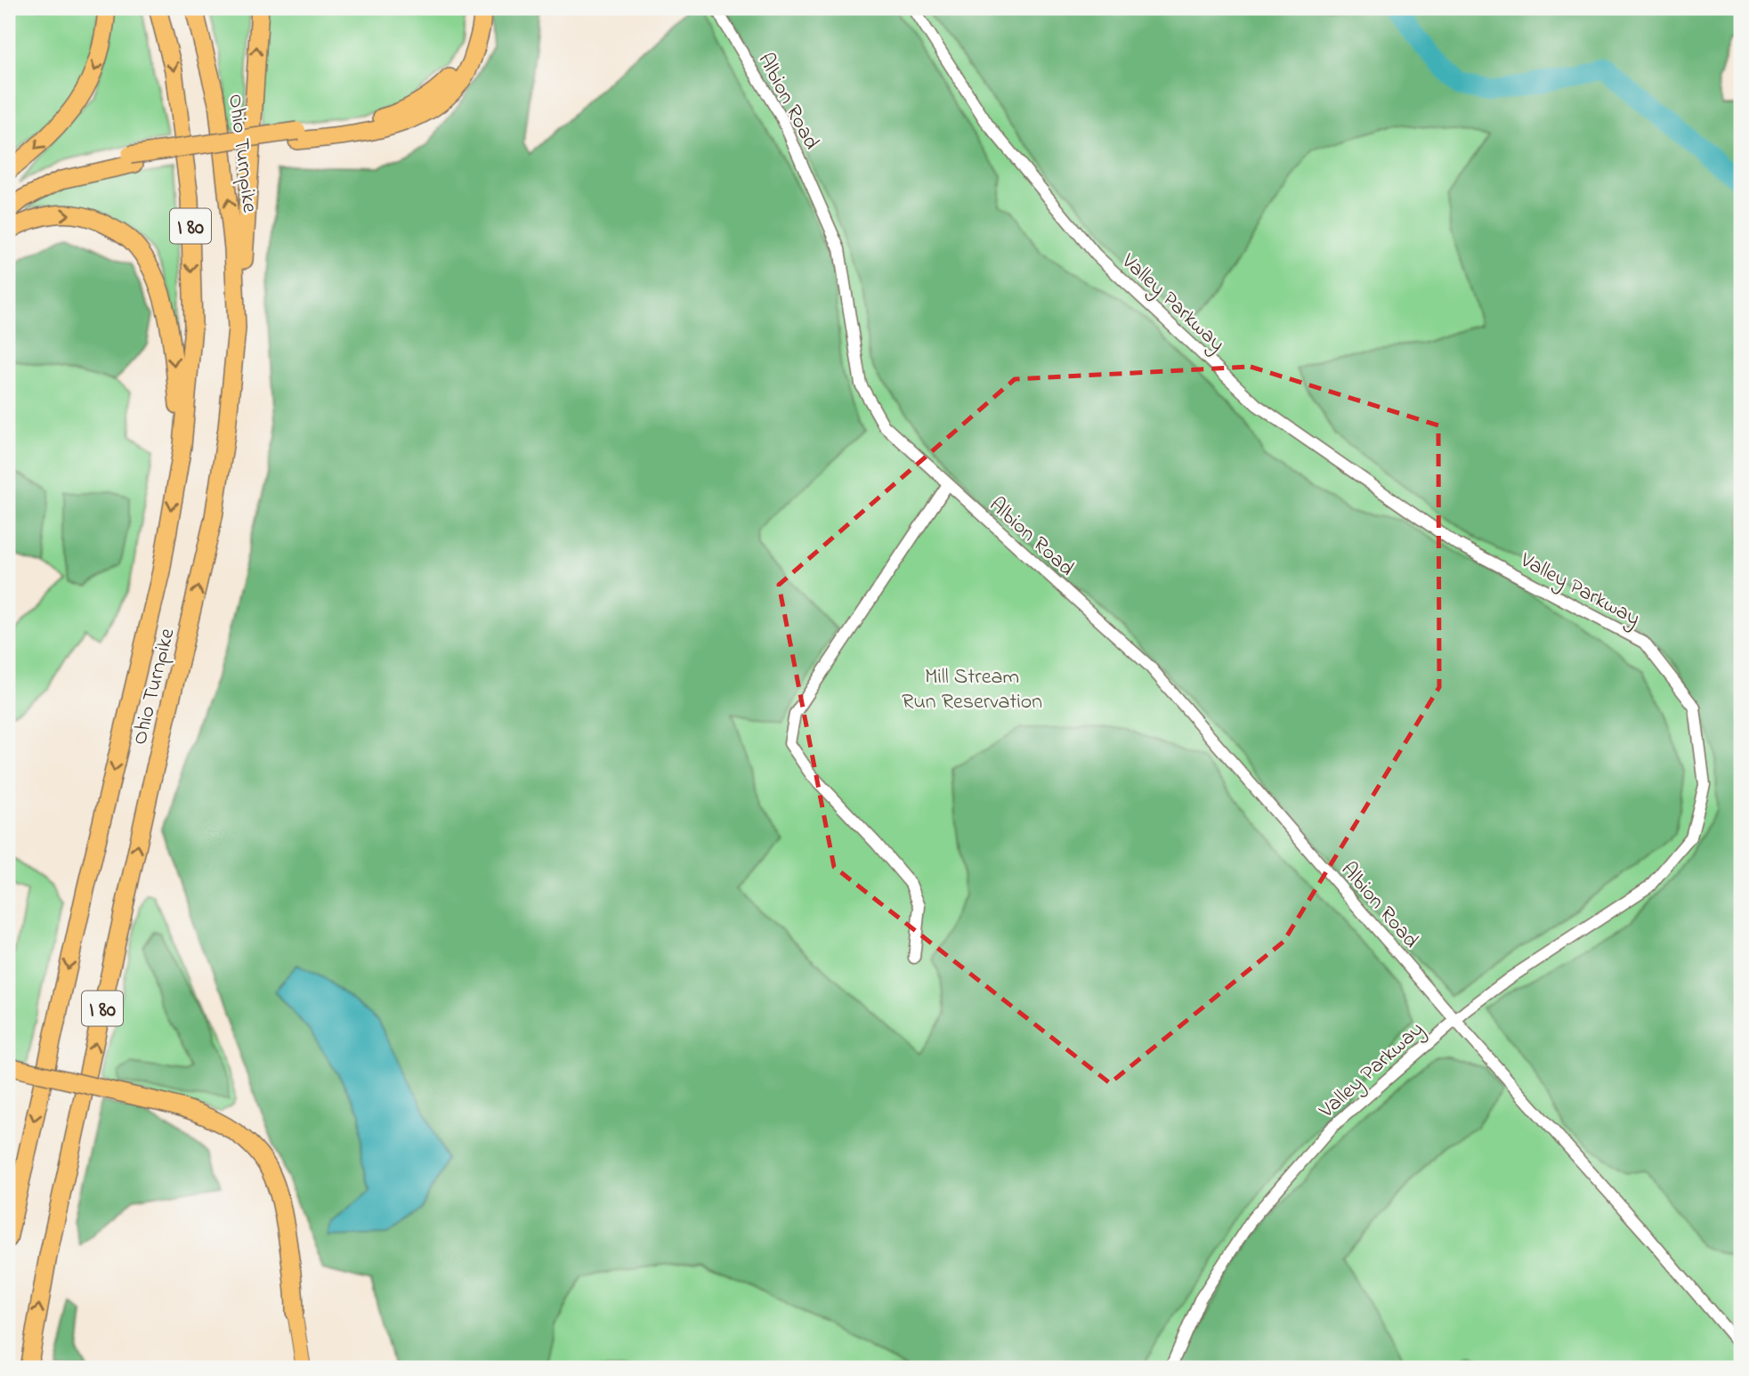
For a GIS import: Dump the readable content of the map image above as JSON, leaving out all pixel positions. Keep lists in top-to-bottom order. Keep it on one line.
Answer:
{"streets":{"highway":["Ohio Turnpike","I 80"],"street":["Albion Road","Valley Parkway"]},"crossings":[["Albion Road","Valley Parkway"]],"parks":["Mill Stream Run Reservation"]}
